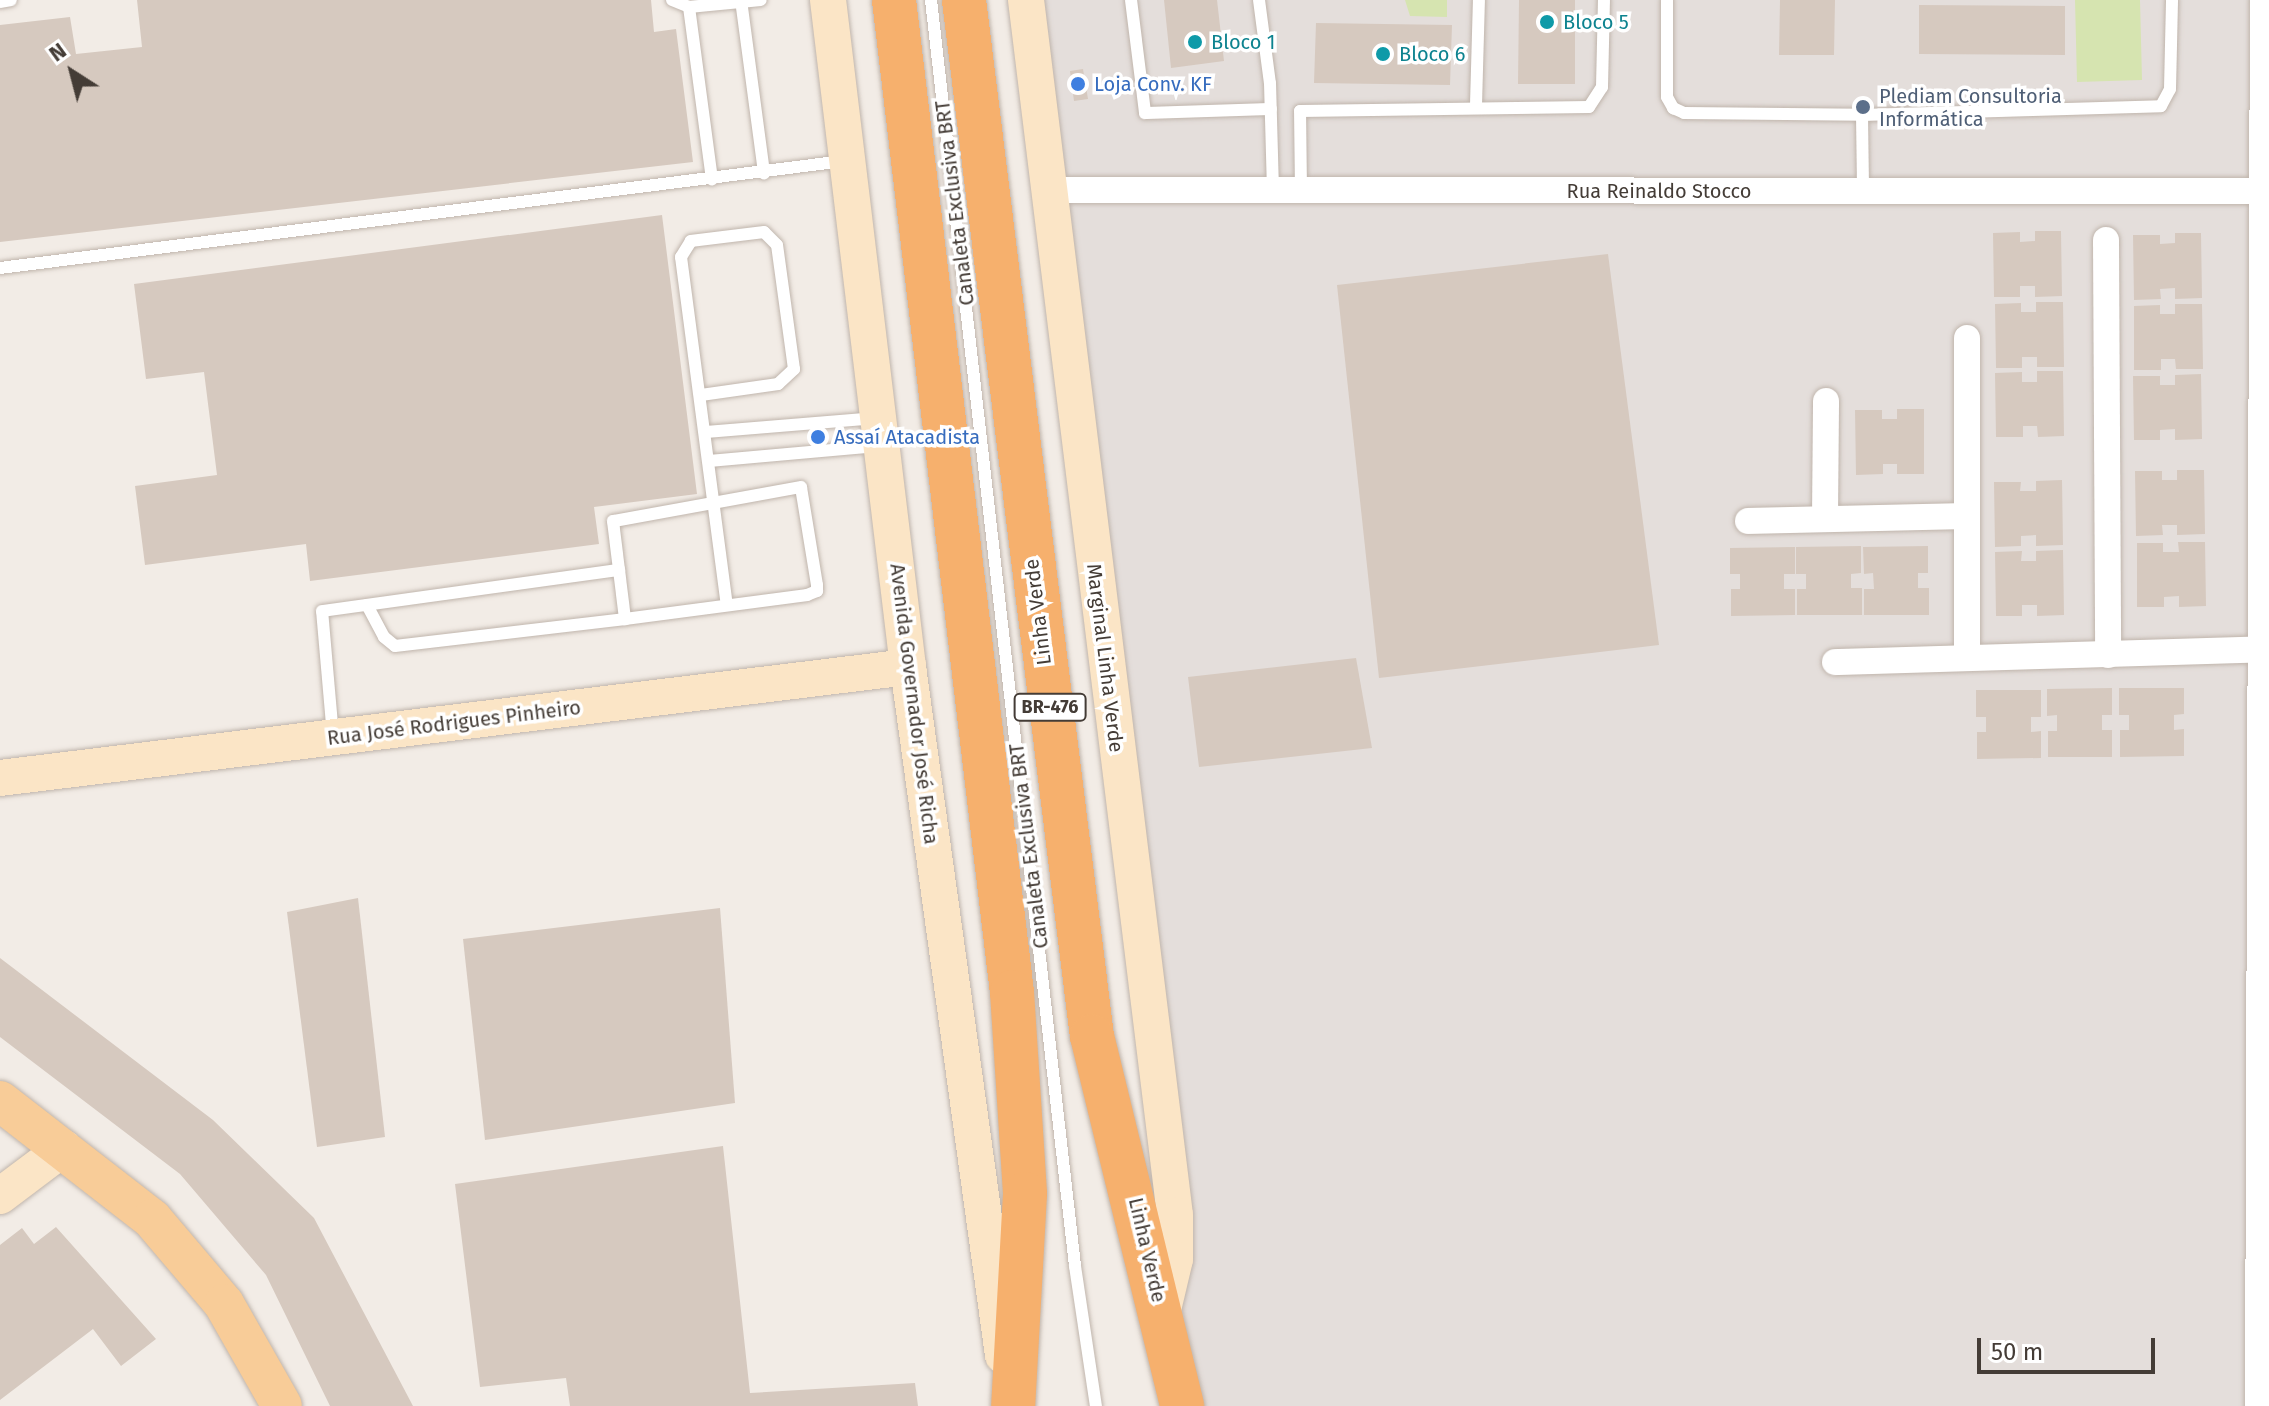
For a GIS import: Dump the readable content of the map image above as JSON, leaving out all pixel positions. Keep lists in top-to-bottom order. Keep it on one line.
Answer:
{"streets":{"highway":["Linha Verde","BR-476"],"main road":["Marginal Linha Verde","Avenida Governador José Richa","Rua José Rodrigues Pinheiro"],"street":["Rua Reinaldo Stocco"],"lane":["Canaleta Exclusiva BRT"]},"crossings":[["Rua Reinaldo Stocco","Marginal Linha Verde"],["Linha Verde","Marginal Linha Verde"],["Avenida Governador José Richa","Rua José Rodrigues Pinheiro"]],"places":["Bloco 5","Bloco 1","Bloco 6","Loja Conv. KF","Plediam Consultoria Informática","Assaí Atacadista"],"scale_bar":"50 m","north":"top left"}
